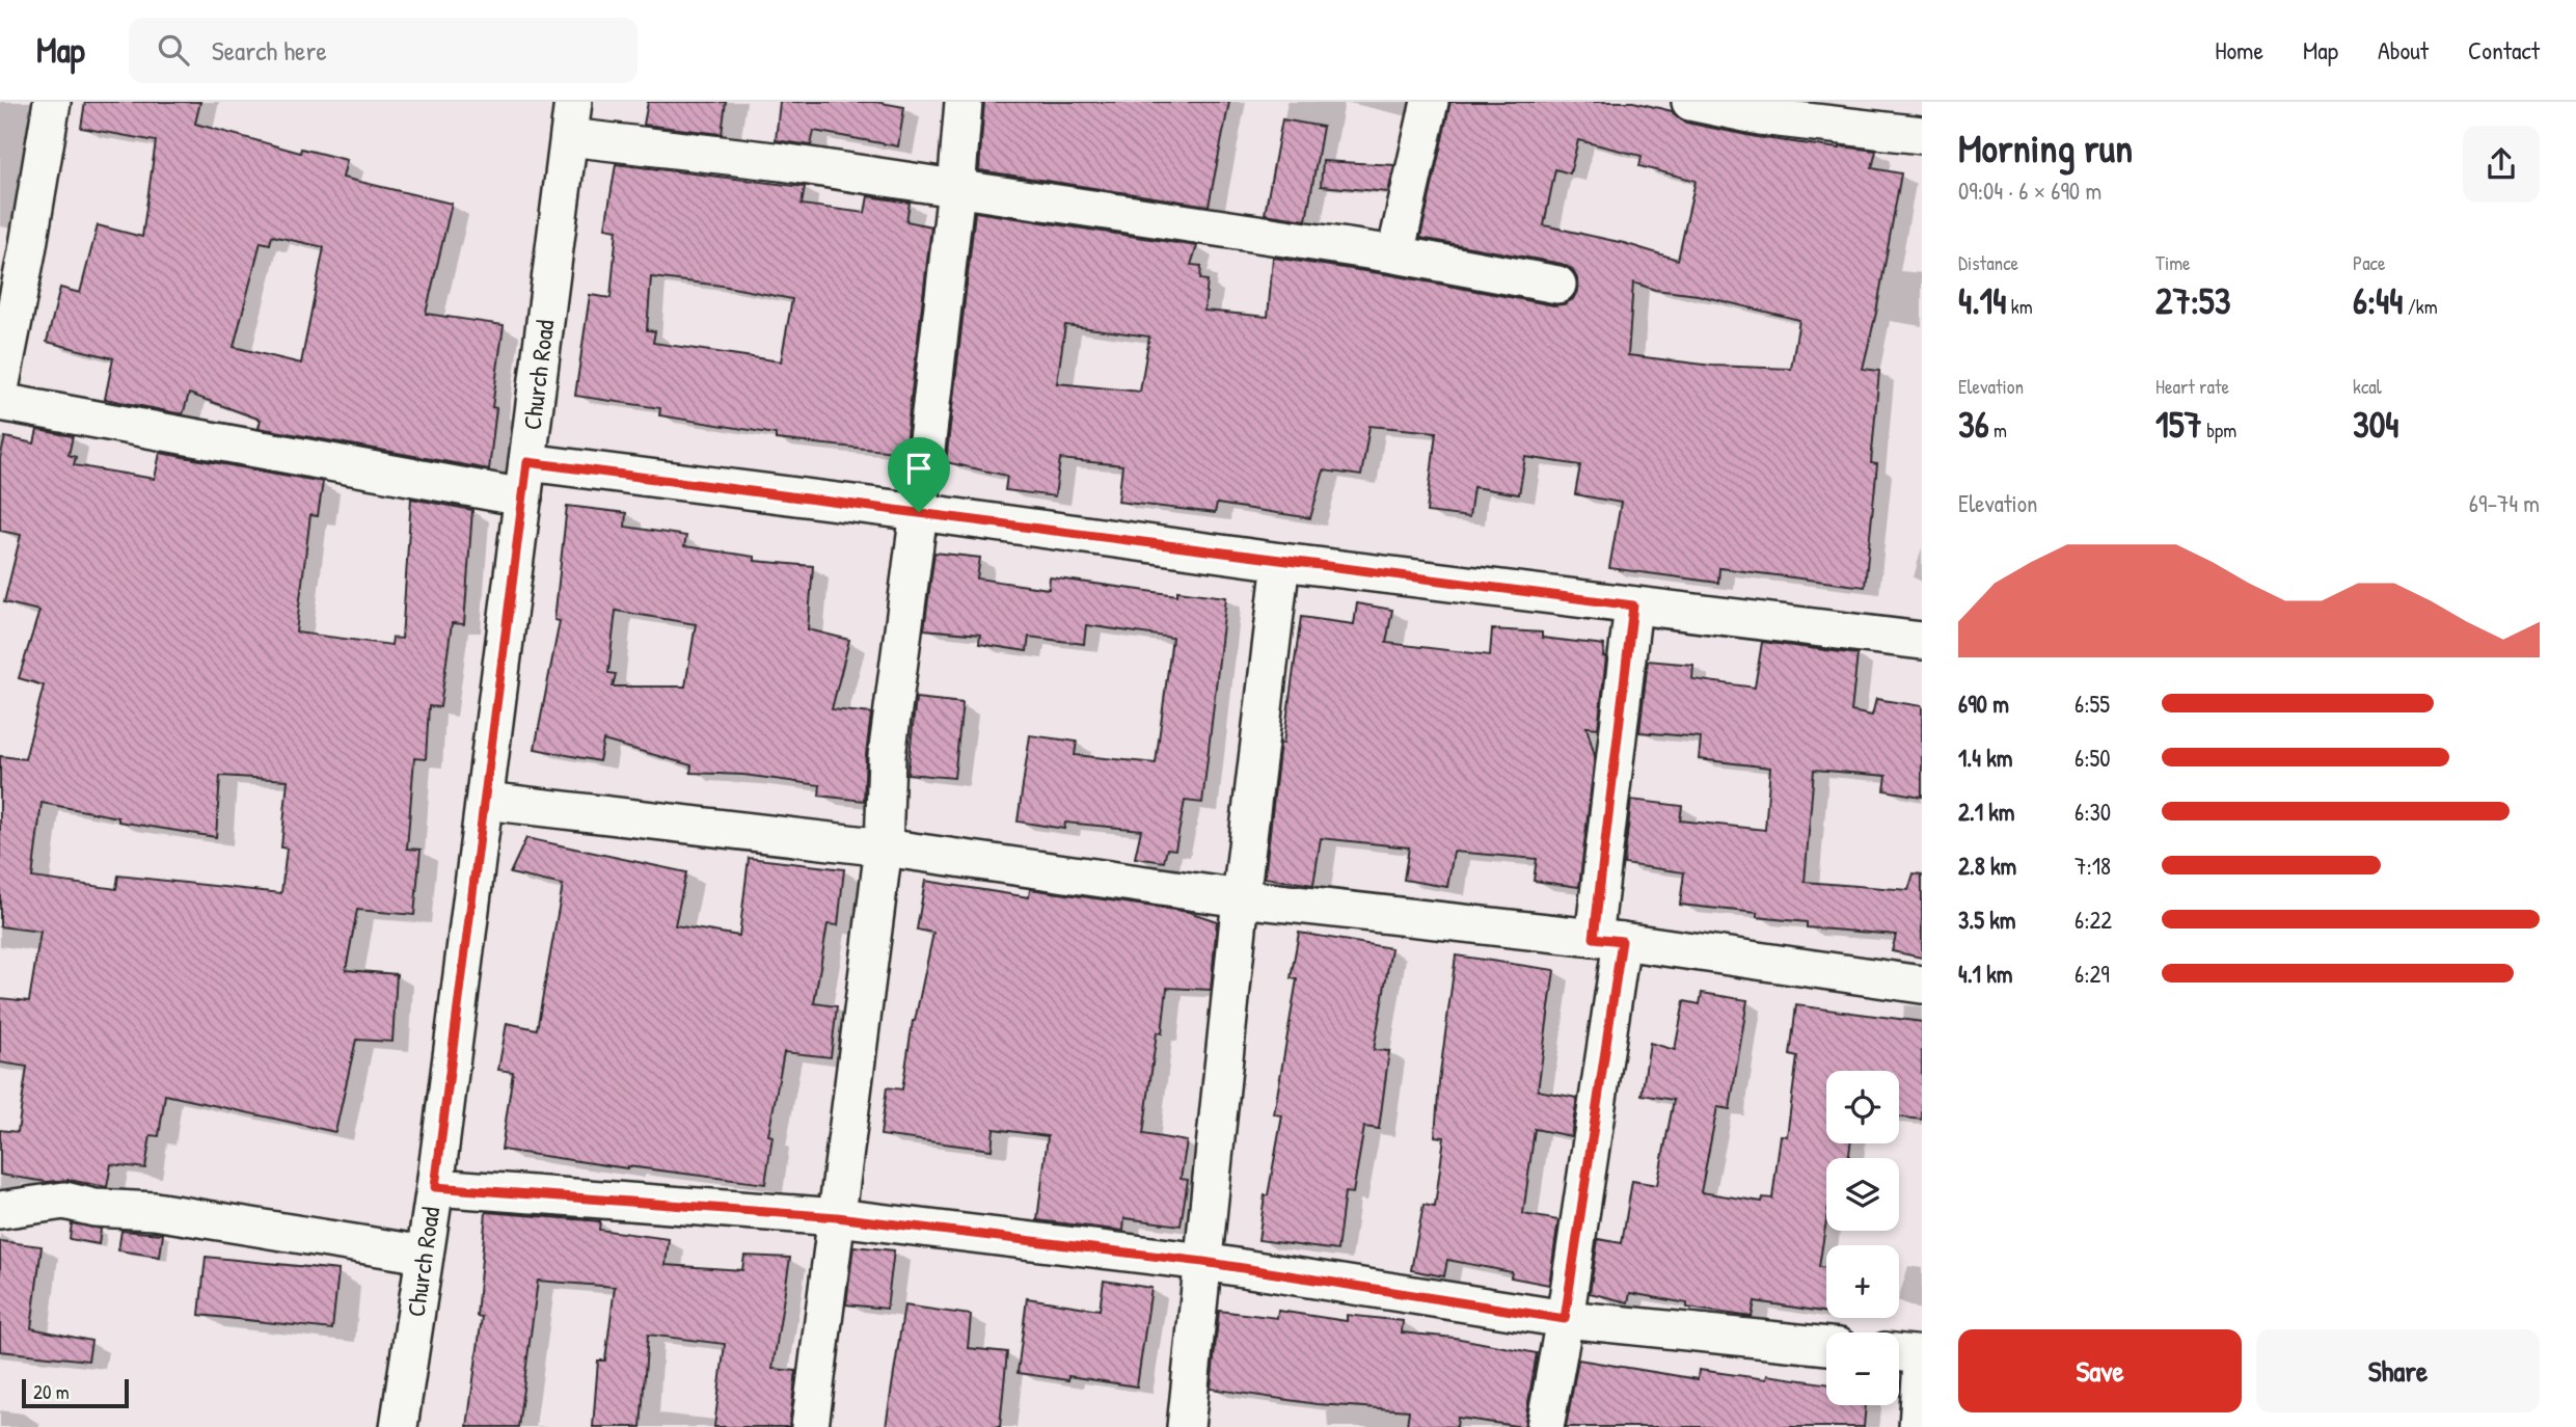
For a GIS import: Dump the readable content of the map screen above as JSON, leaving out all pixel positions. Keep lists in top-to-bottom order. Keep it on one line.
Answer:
{"streets":{"street":["Church Road"]},"scale_bar":"20 m","page":{"header":"Map","search":"Search here","nav":["Home","Map","About","Contact"],"heading":["Morning run","09:04 · 6 × 690 m"],"stats":[["Distance","4.14 km"],["Time","27:53"],["Pace","6:44 /km"],["Elevation","36 m"],["Heart rate","157 bpm"],["kcal","304"]],"chart":["Elevation","69–74 m"],"list":[{"name":"690 m","note":"6:55"},{"name":"1.4 km","note":"6:50"},{"name":"2.1 km","note":"6:30"},{"name":"2.8 km","note":"7:18"},{"name":"3.5 km","note":"6:22"},{"name":"4.1 km","note":"6:29"}],"map_buttons":["+","−"],"buttons":["Save","Share"],"scale":"20 m"}}
